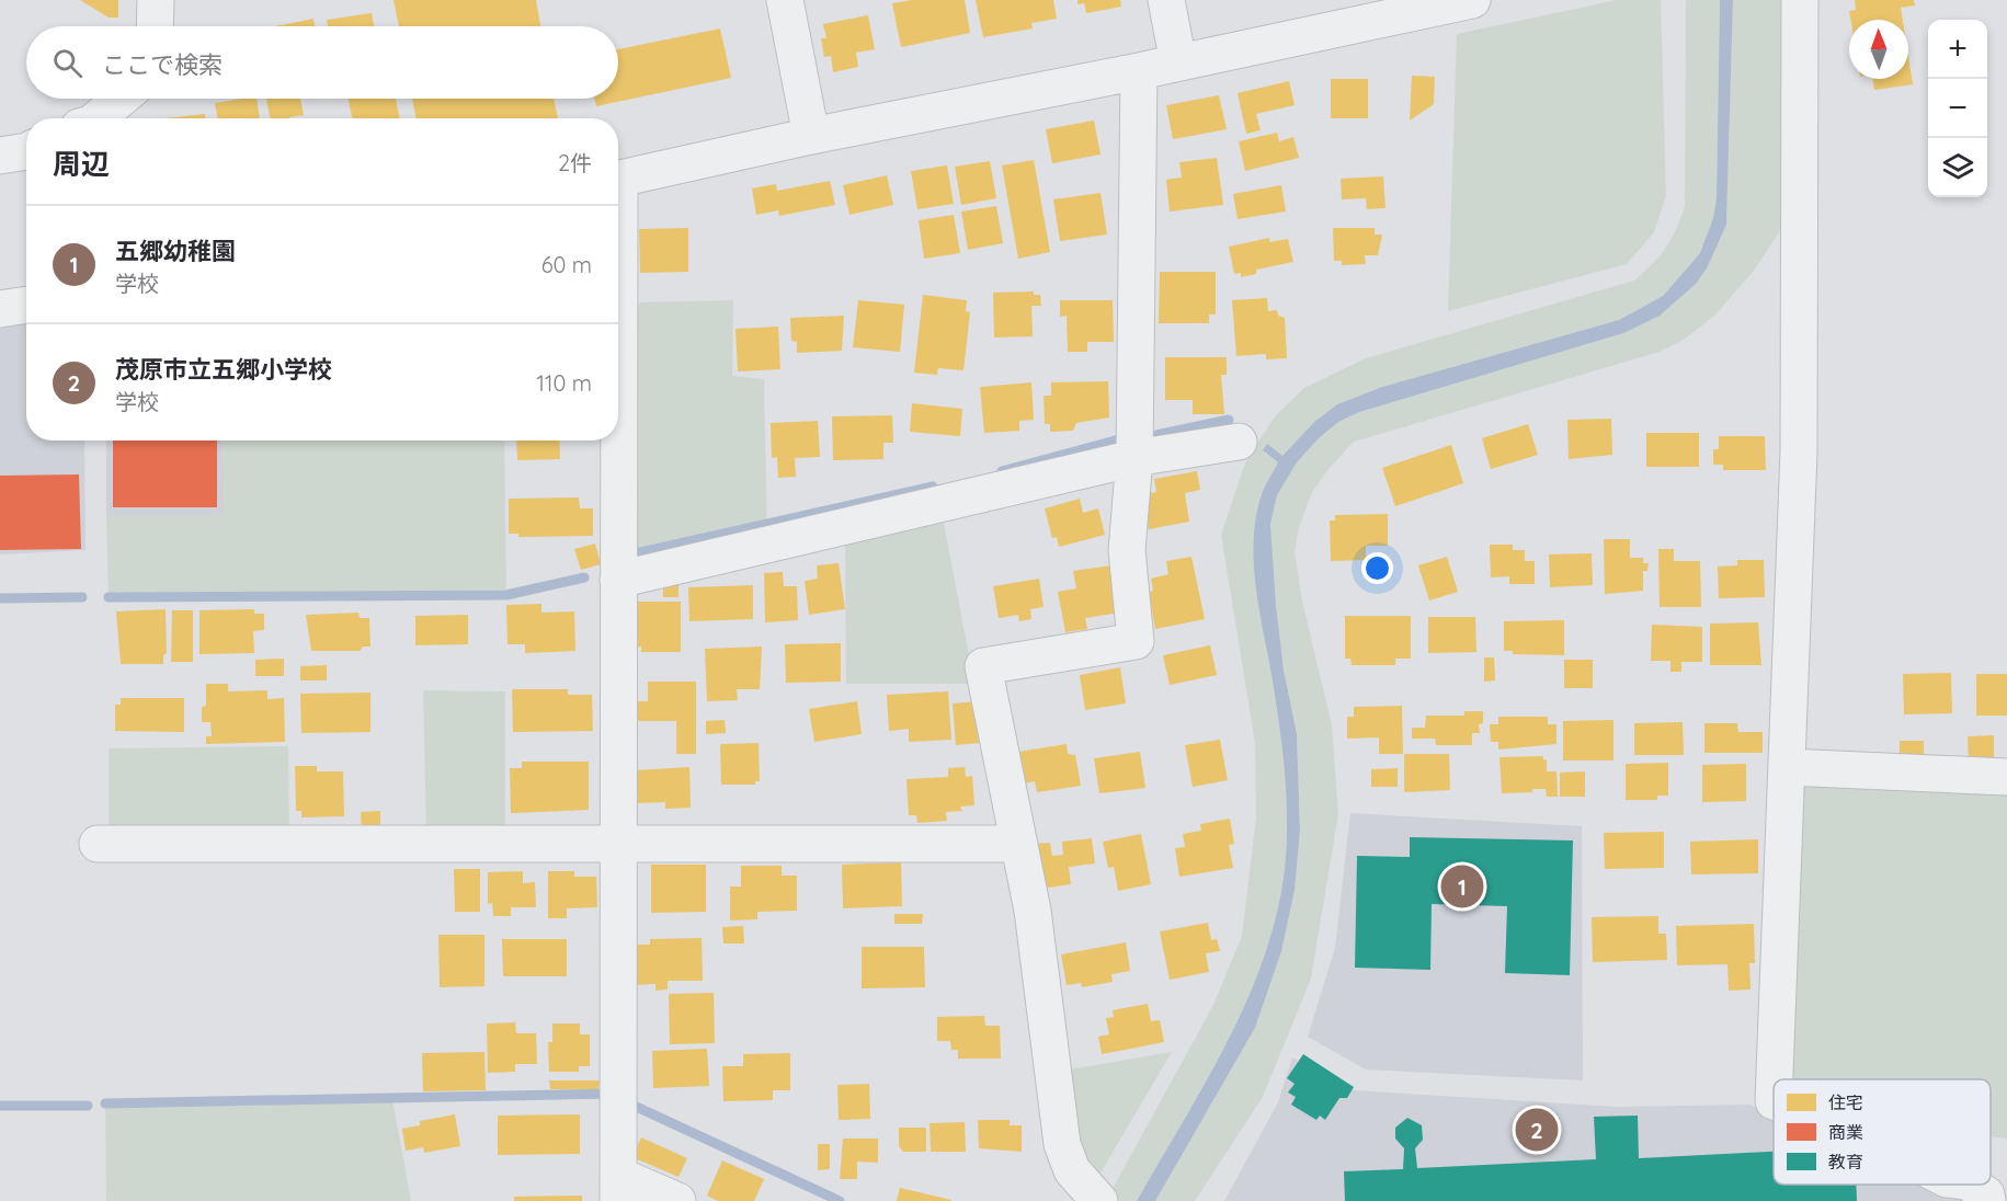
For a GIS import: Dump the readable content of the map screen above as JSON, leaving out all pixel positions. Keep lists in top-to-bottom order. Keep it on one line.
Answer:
{"legend":["住宅","商業","教育"],"north":"top","page":{"map_buttons":["+","−"],"search":"ここで検索","heading":["周辺","2件"],"list":[{"mark":"1","name":"五郷幼稚園","note":"学校","value":"60 m"},{"mark":"2","name":"茂原市立五郷小学校","note":"学校","value":"110 m"}],"pins":["1","2"]}}
